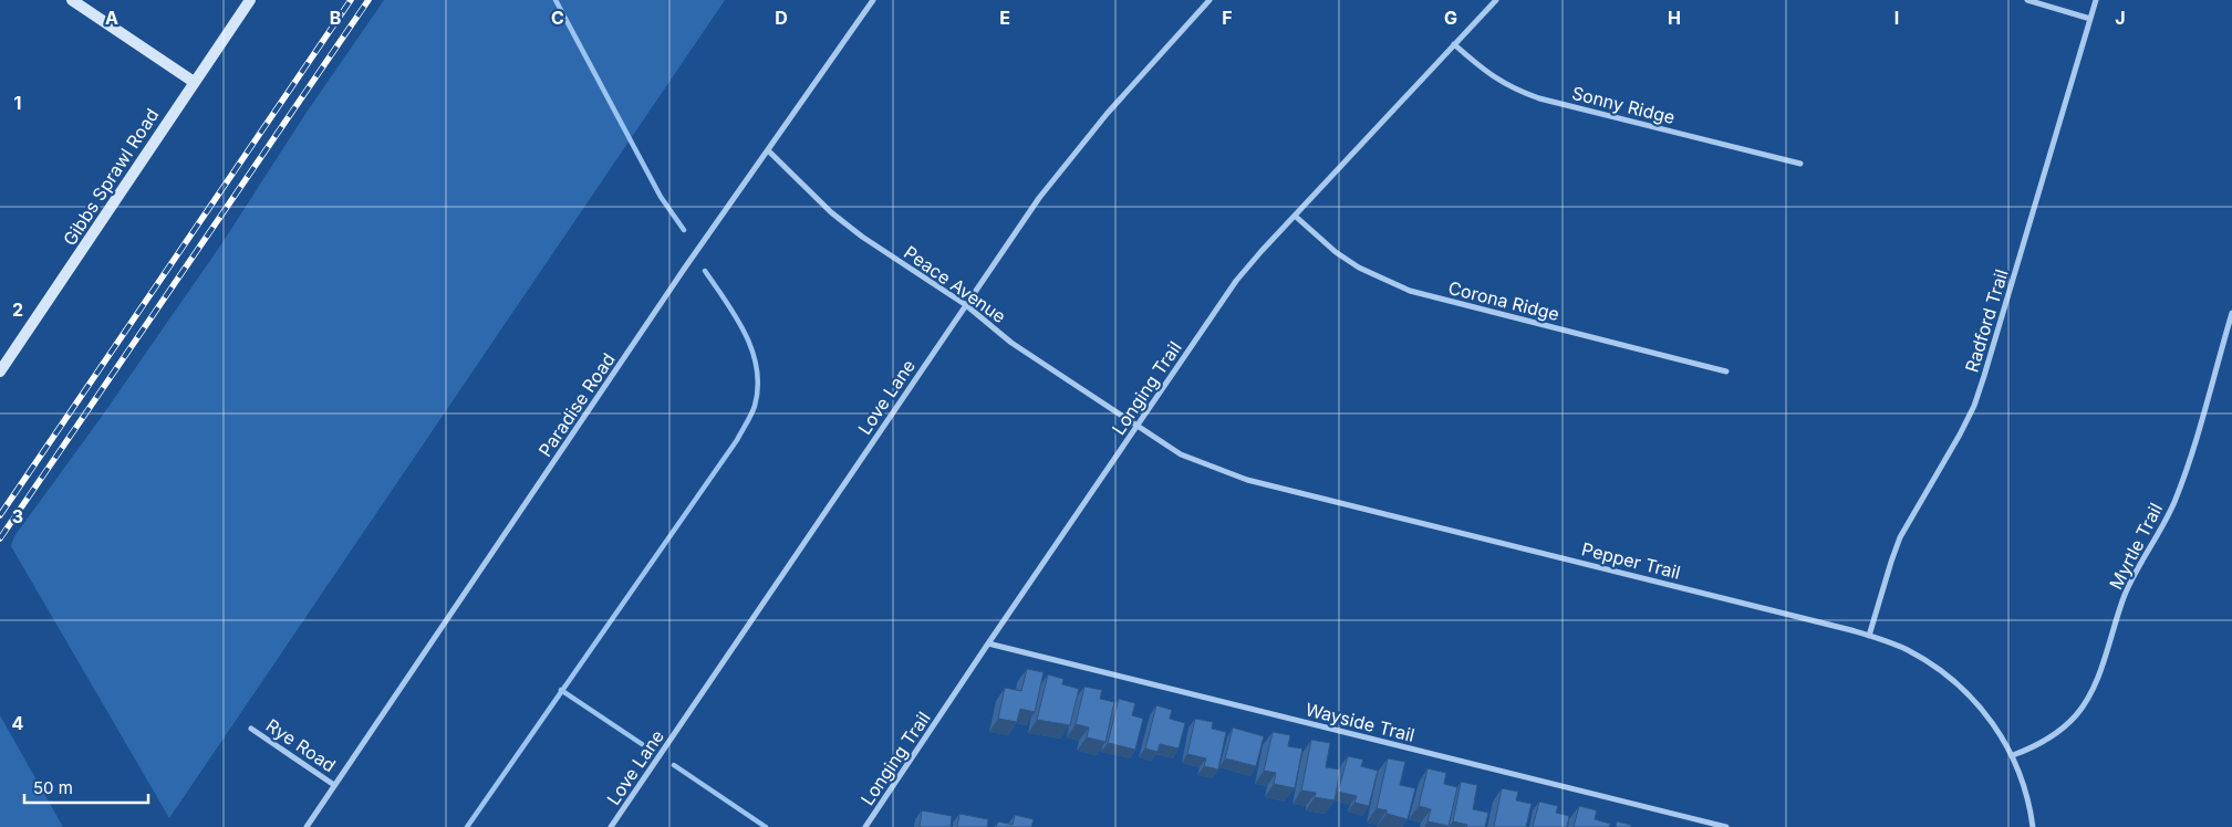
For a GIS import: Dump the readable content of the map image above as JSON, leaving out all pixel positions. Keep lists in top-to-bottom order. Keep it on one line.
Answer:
{"streets":{"main road":["Gibbs Sprawl Road"],"street":["Sonny Ridge","Peace Avenue","Corona Ridge","Radford Trail","Longing Trail","Love Lane","Paradise Road","Myrtle Trail","Pepper Trail","Wayside Trail","Rye Road"]},"crossings":[["Sonny Ridge","Longing Trail"],["Peace Avenue","Longing Trail"],["Peace Avenue","Love Lane"],["Peace Avenue","Paradise Road"],["Peace Avenue","Pepper Trail"],["Corona Ridge","Longing Trail"],["Radford Trail","Pepper Trail"],["Longing Trail","Pepper Trail"],["Longing Trail","Wayside Trail"],["Paradise Road","Rye Road"],["Myrtle Trail","Pepper Trail"]],"scale_bar":"50 m","grid":{"columns":["A","B","C","D","E","F","G","H","I","J"],"rows":["1","2","3","4"]}}
